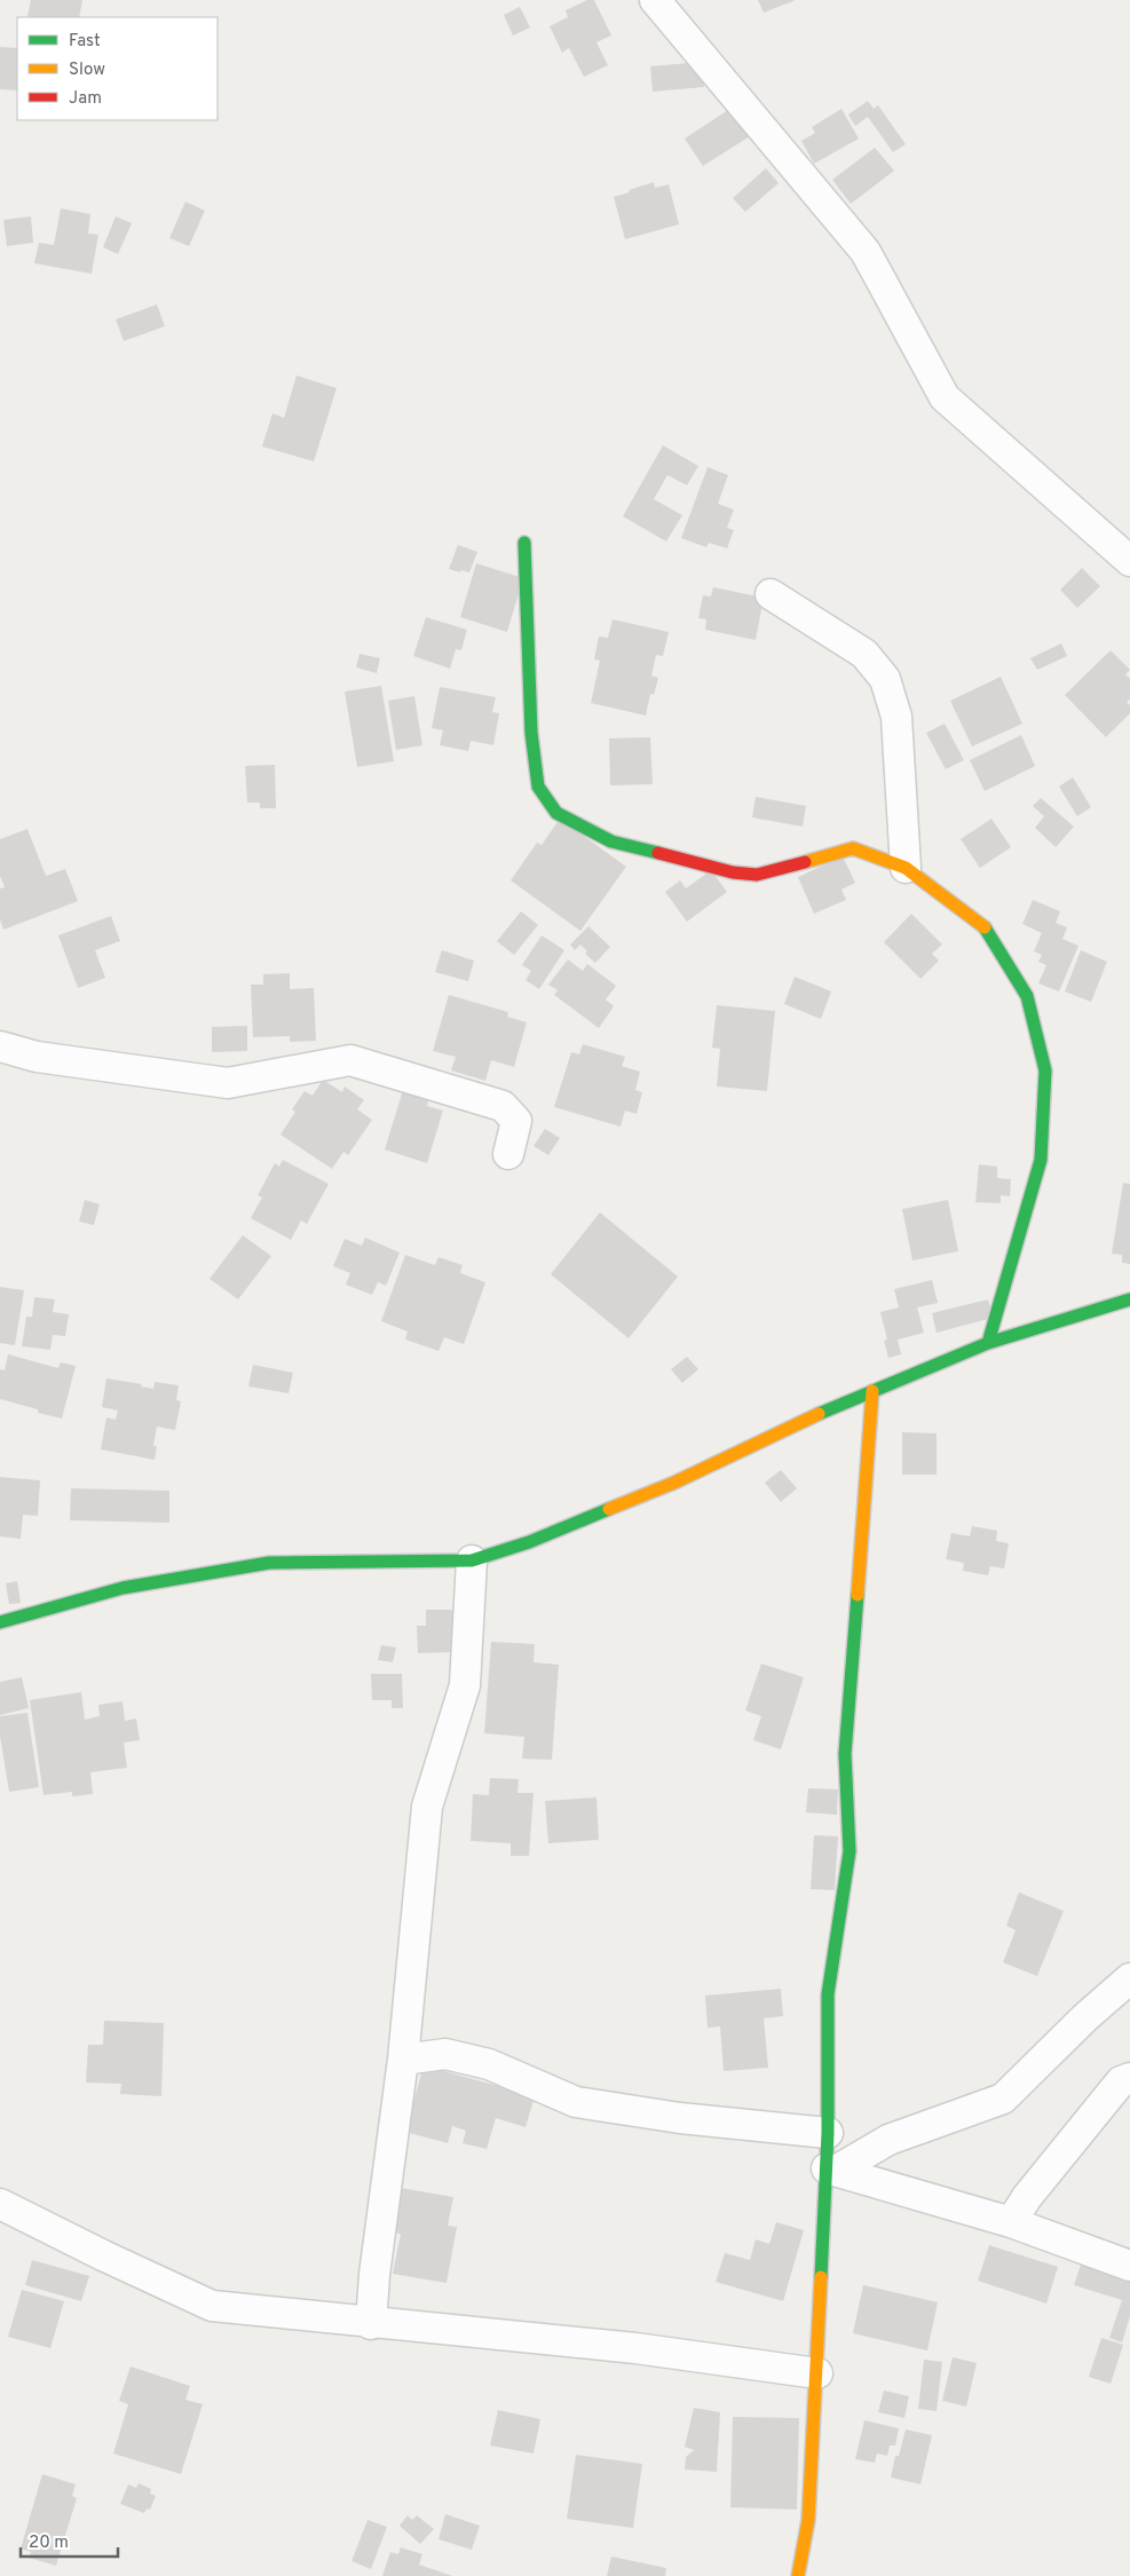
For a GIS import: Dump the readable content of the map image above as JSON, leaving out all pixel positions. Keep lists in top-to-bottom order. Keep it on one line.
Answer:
{"legend":["Fast","Slow","Jam"],"scale_bar":"20 m"}
